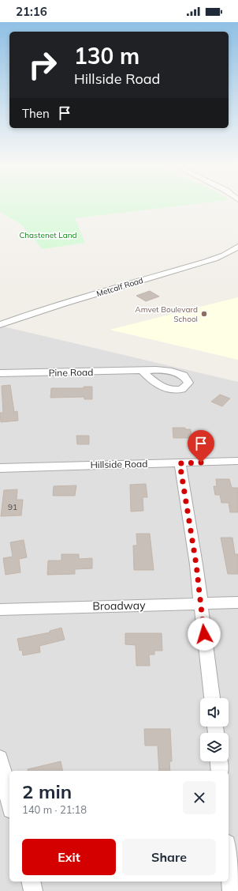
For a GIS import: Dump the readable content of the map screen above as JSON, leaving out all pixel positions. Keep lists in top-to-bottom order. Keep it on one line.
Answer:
{"streets":{"street":["Metcalf Road","Pine Road","Hillside Road","Broadway"]},"parks":["Chastenet Land"],"places":["Amvet Boulevard School"],"house_numbers":["91"],"page":{"status":"21:16","turn":["130 m","Hillside Road"],"then":"Then","heading":["2 min","140 m · 21:18"],"buttons":["Exit","Share"]}}
